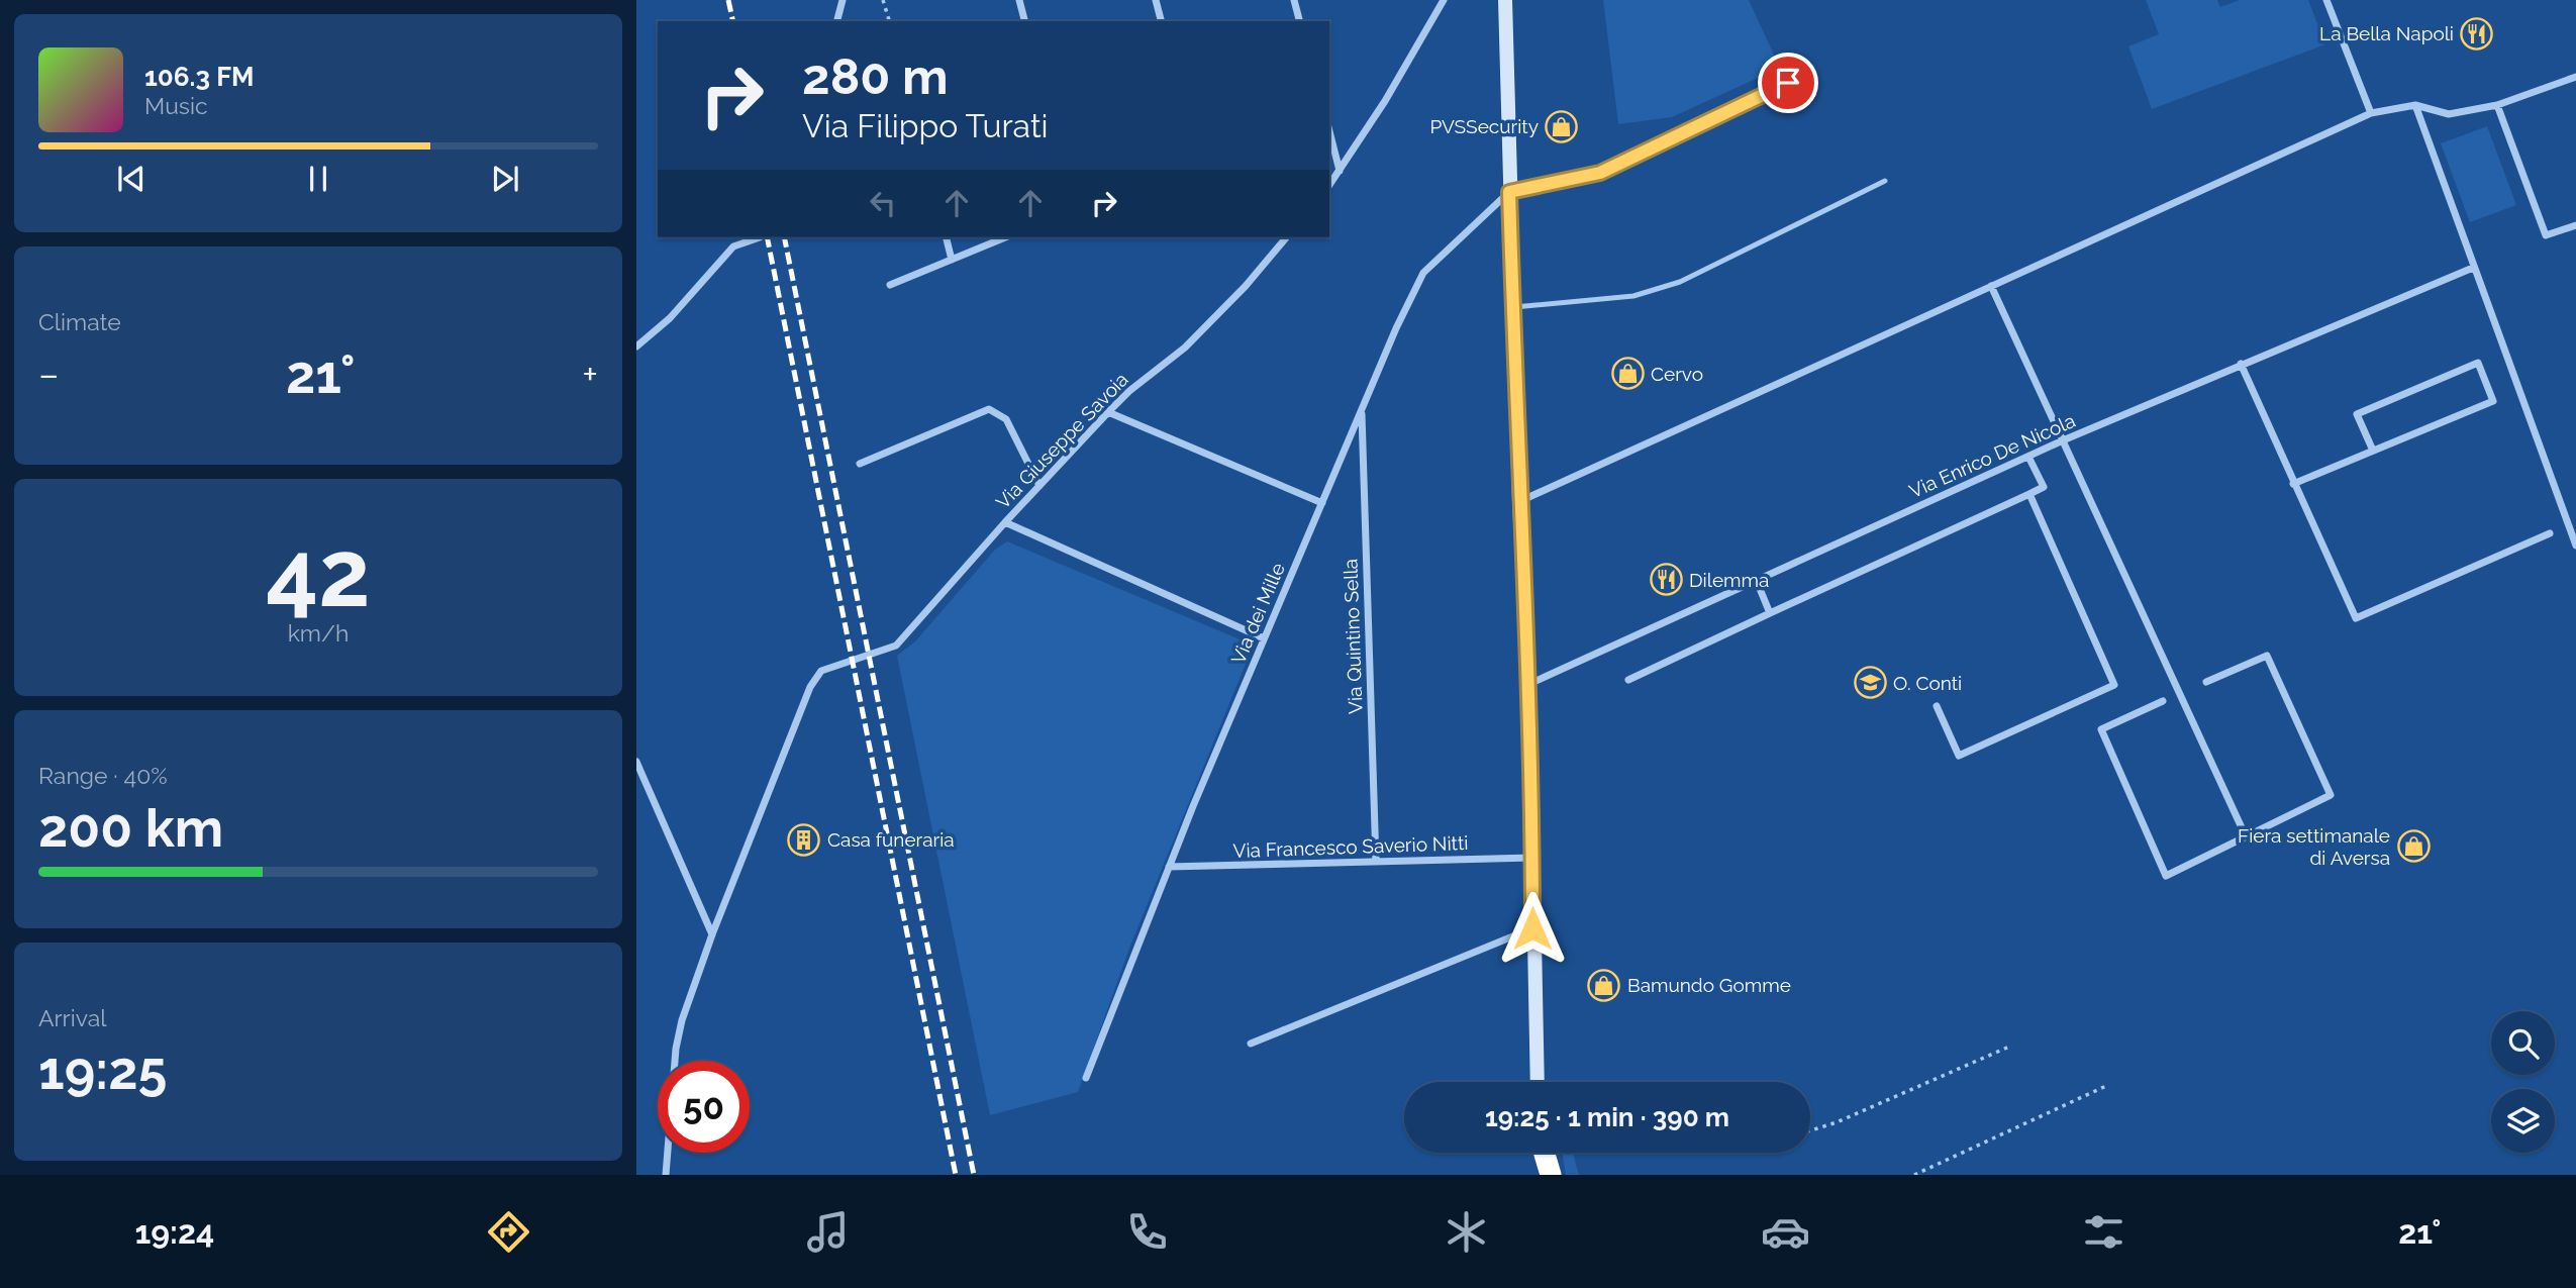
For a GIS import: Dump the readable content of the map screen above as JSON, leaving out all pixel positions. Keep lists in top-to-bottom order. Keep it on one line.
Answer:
{"streets":{"street":["Via Giuseppe Savoia","Via Enrico De Nicola","Via dei Mille","Via Quintino Sella","Via Francesco Saverio Nitti"]},"crossings":[["Via dei Mille","Via Quintino Sella"],["Via dei Mille","Via Francesco Saverio Nitti"],["Via Quintino Sella","Via Francesco Saverio Nitti"]],"places":{"restaurant":["La Bella Napoli","Dilemma"],"shop":["PVSSecurity","Cervo","Fiera settimanale di Aversa","Bamundo Gomme"],"school or university":["O. Conti"],"building":["Casa funeraria"]},"page":{"turn":["280 m","Via Filippo Turati"],"song":["106.3 FM","Music"],"tile":["Climate",["42","km/h"],["Range · 40%","200 km"],["Arrival","19:25"]],"heat":["−","21°","+"],"limit":"50","trip":"19:25 · 1 min · 390 m","tabs":["19:24","21°"]}}
